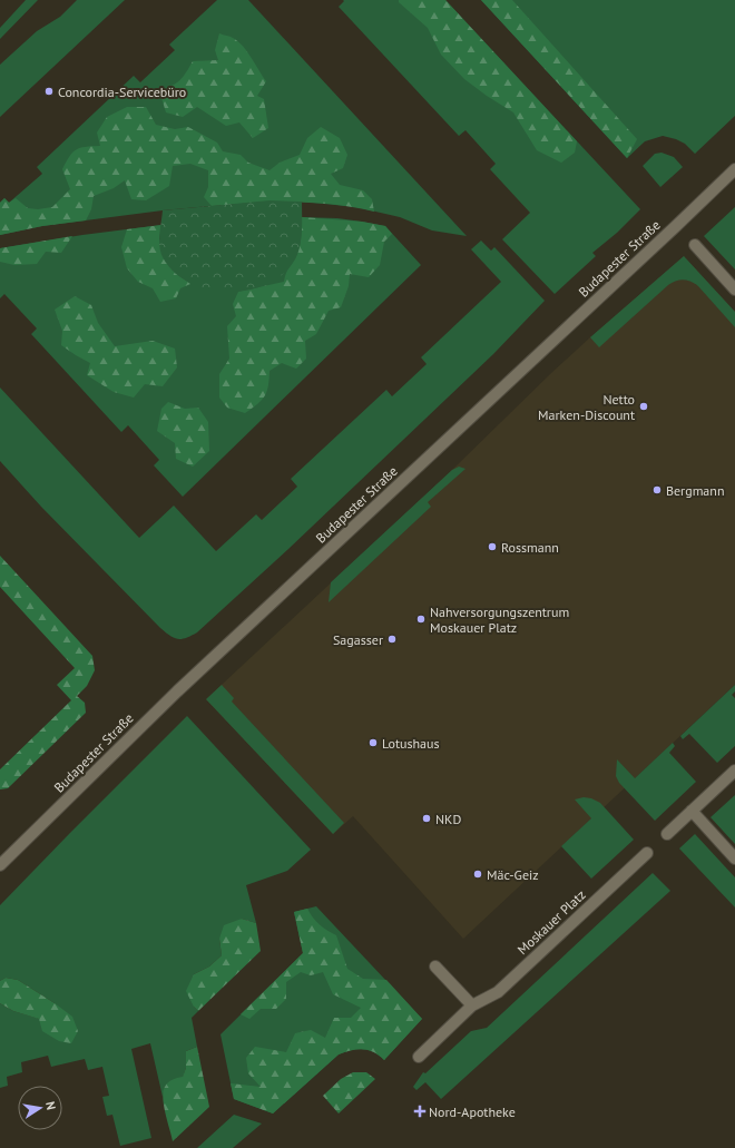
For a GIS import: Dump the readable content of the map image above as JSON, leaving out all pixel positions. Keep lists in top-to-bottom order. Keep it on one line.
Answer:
{"streets":{"street":["Budapester Straße","Moskauer Platz"]},"places":{"other":["Concordia-Servicebüro","Netto Marken-Discount","Bergmann","Rossmann","Nahversorgungszentrum Moskauer Platz","Sagasser","Lotushaus","NKD","Mäc-Geiz"],"health":["Nord-Apotheke"]},"north":"right"}
